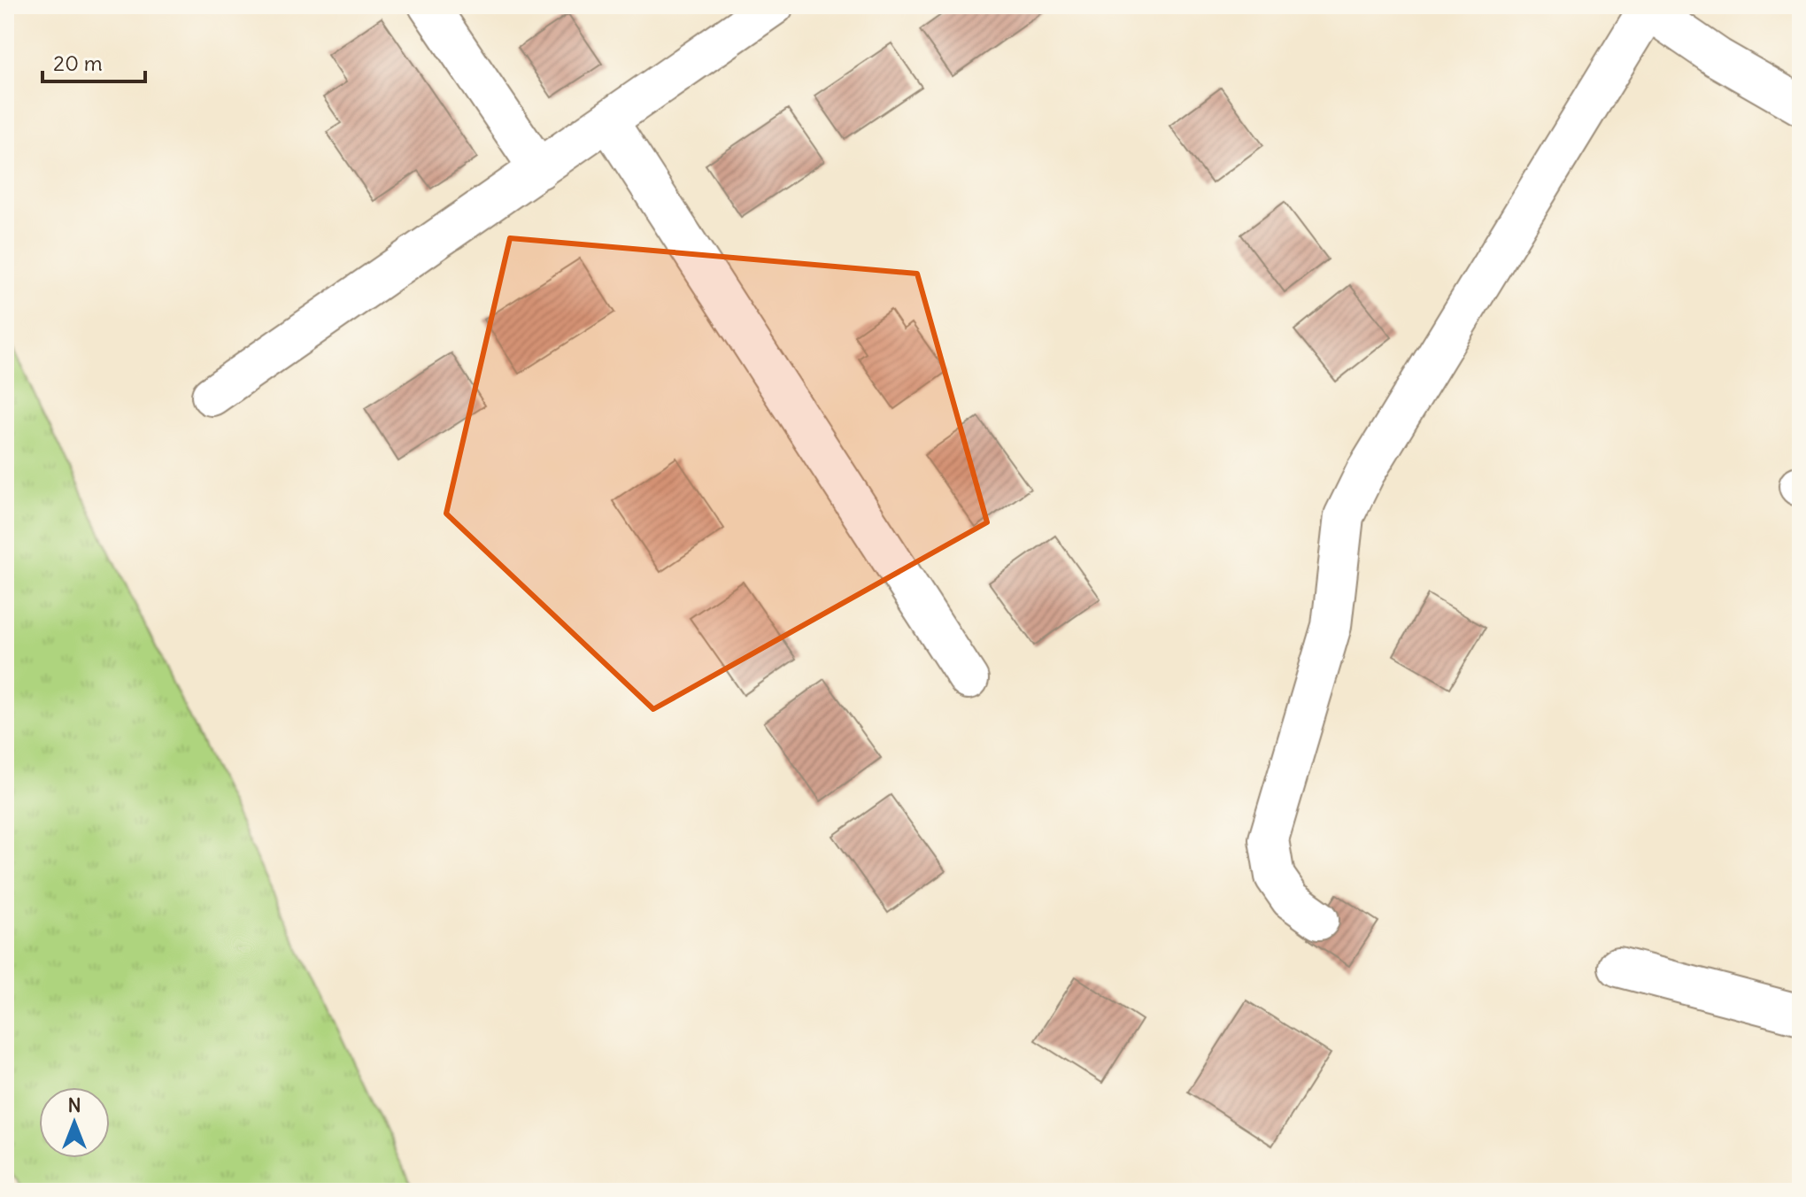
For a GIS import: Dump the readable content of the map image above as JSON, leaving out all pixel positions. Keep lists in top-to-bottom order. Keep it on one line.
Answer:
{"scale_bar":"20 m","north":"top"}
